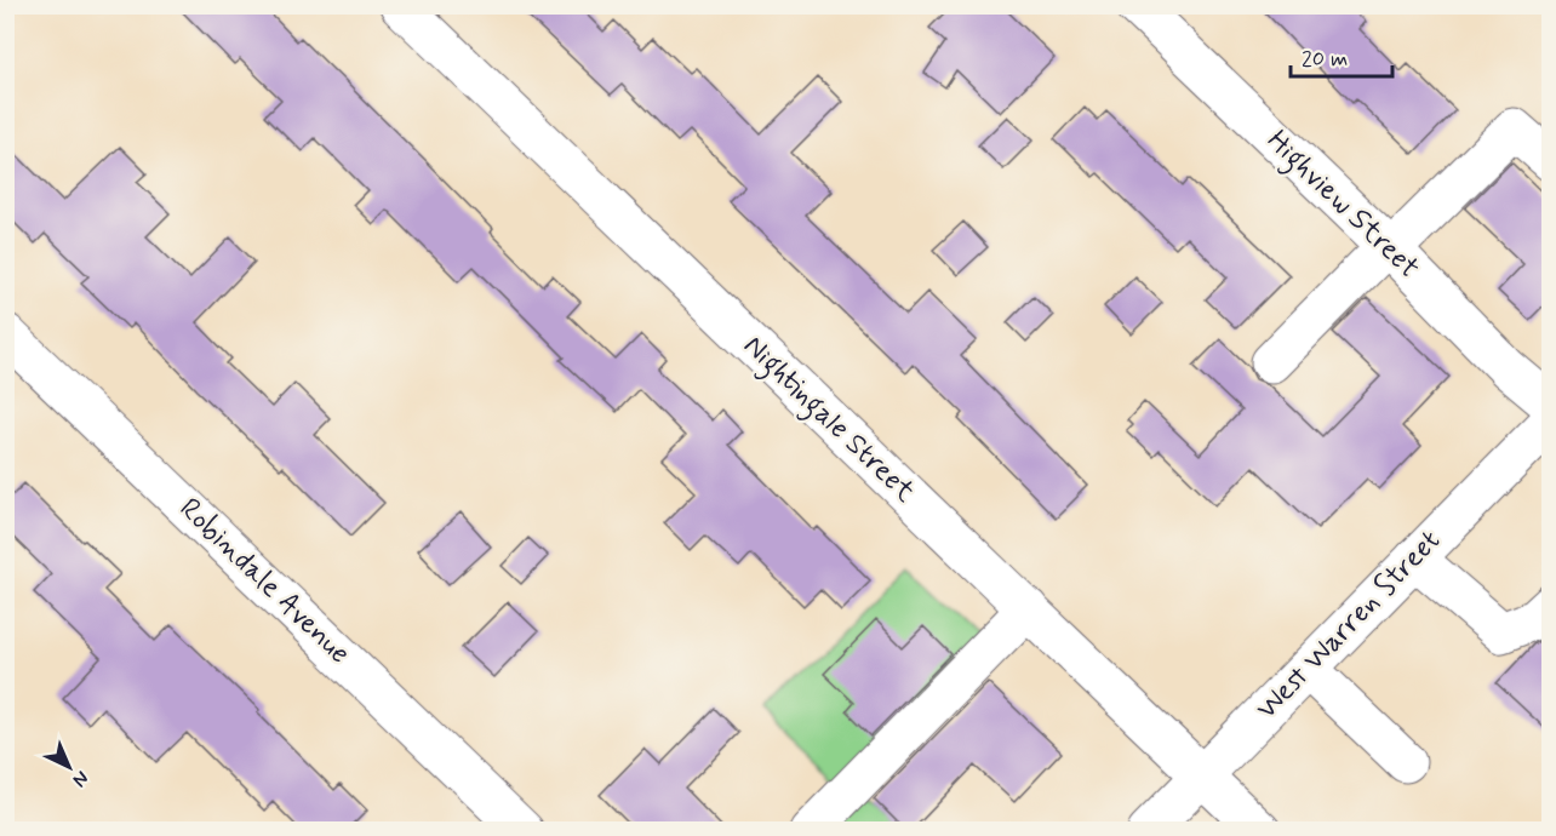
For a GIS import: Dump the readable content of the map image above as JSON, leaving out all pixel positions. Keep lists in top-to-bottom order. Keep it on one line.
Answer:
{"streets":{"street":["Highview Street","Nightingale Street","Robindale Avenue","West Warren Street"]},"crossings":[["Nightingale Street","West Warren Street"]],"scale_bar":"20 m","north":"bottom right"}
